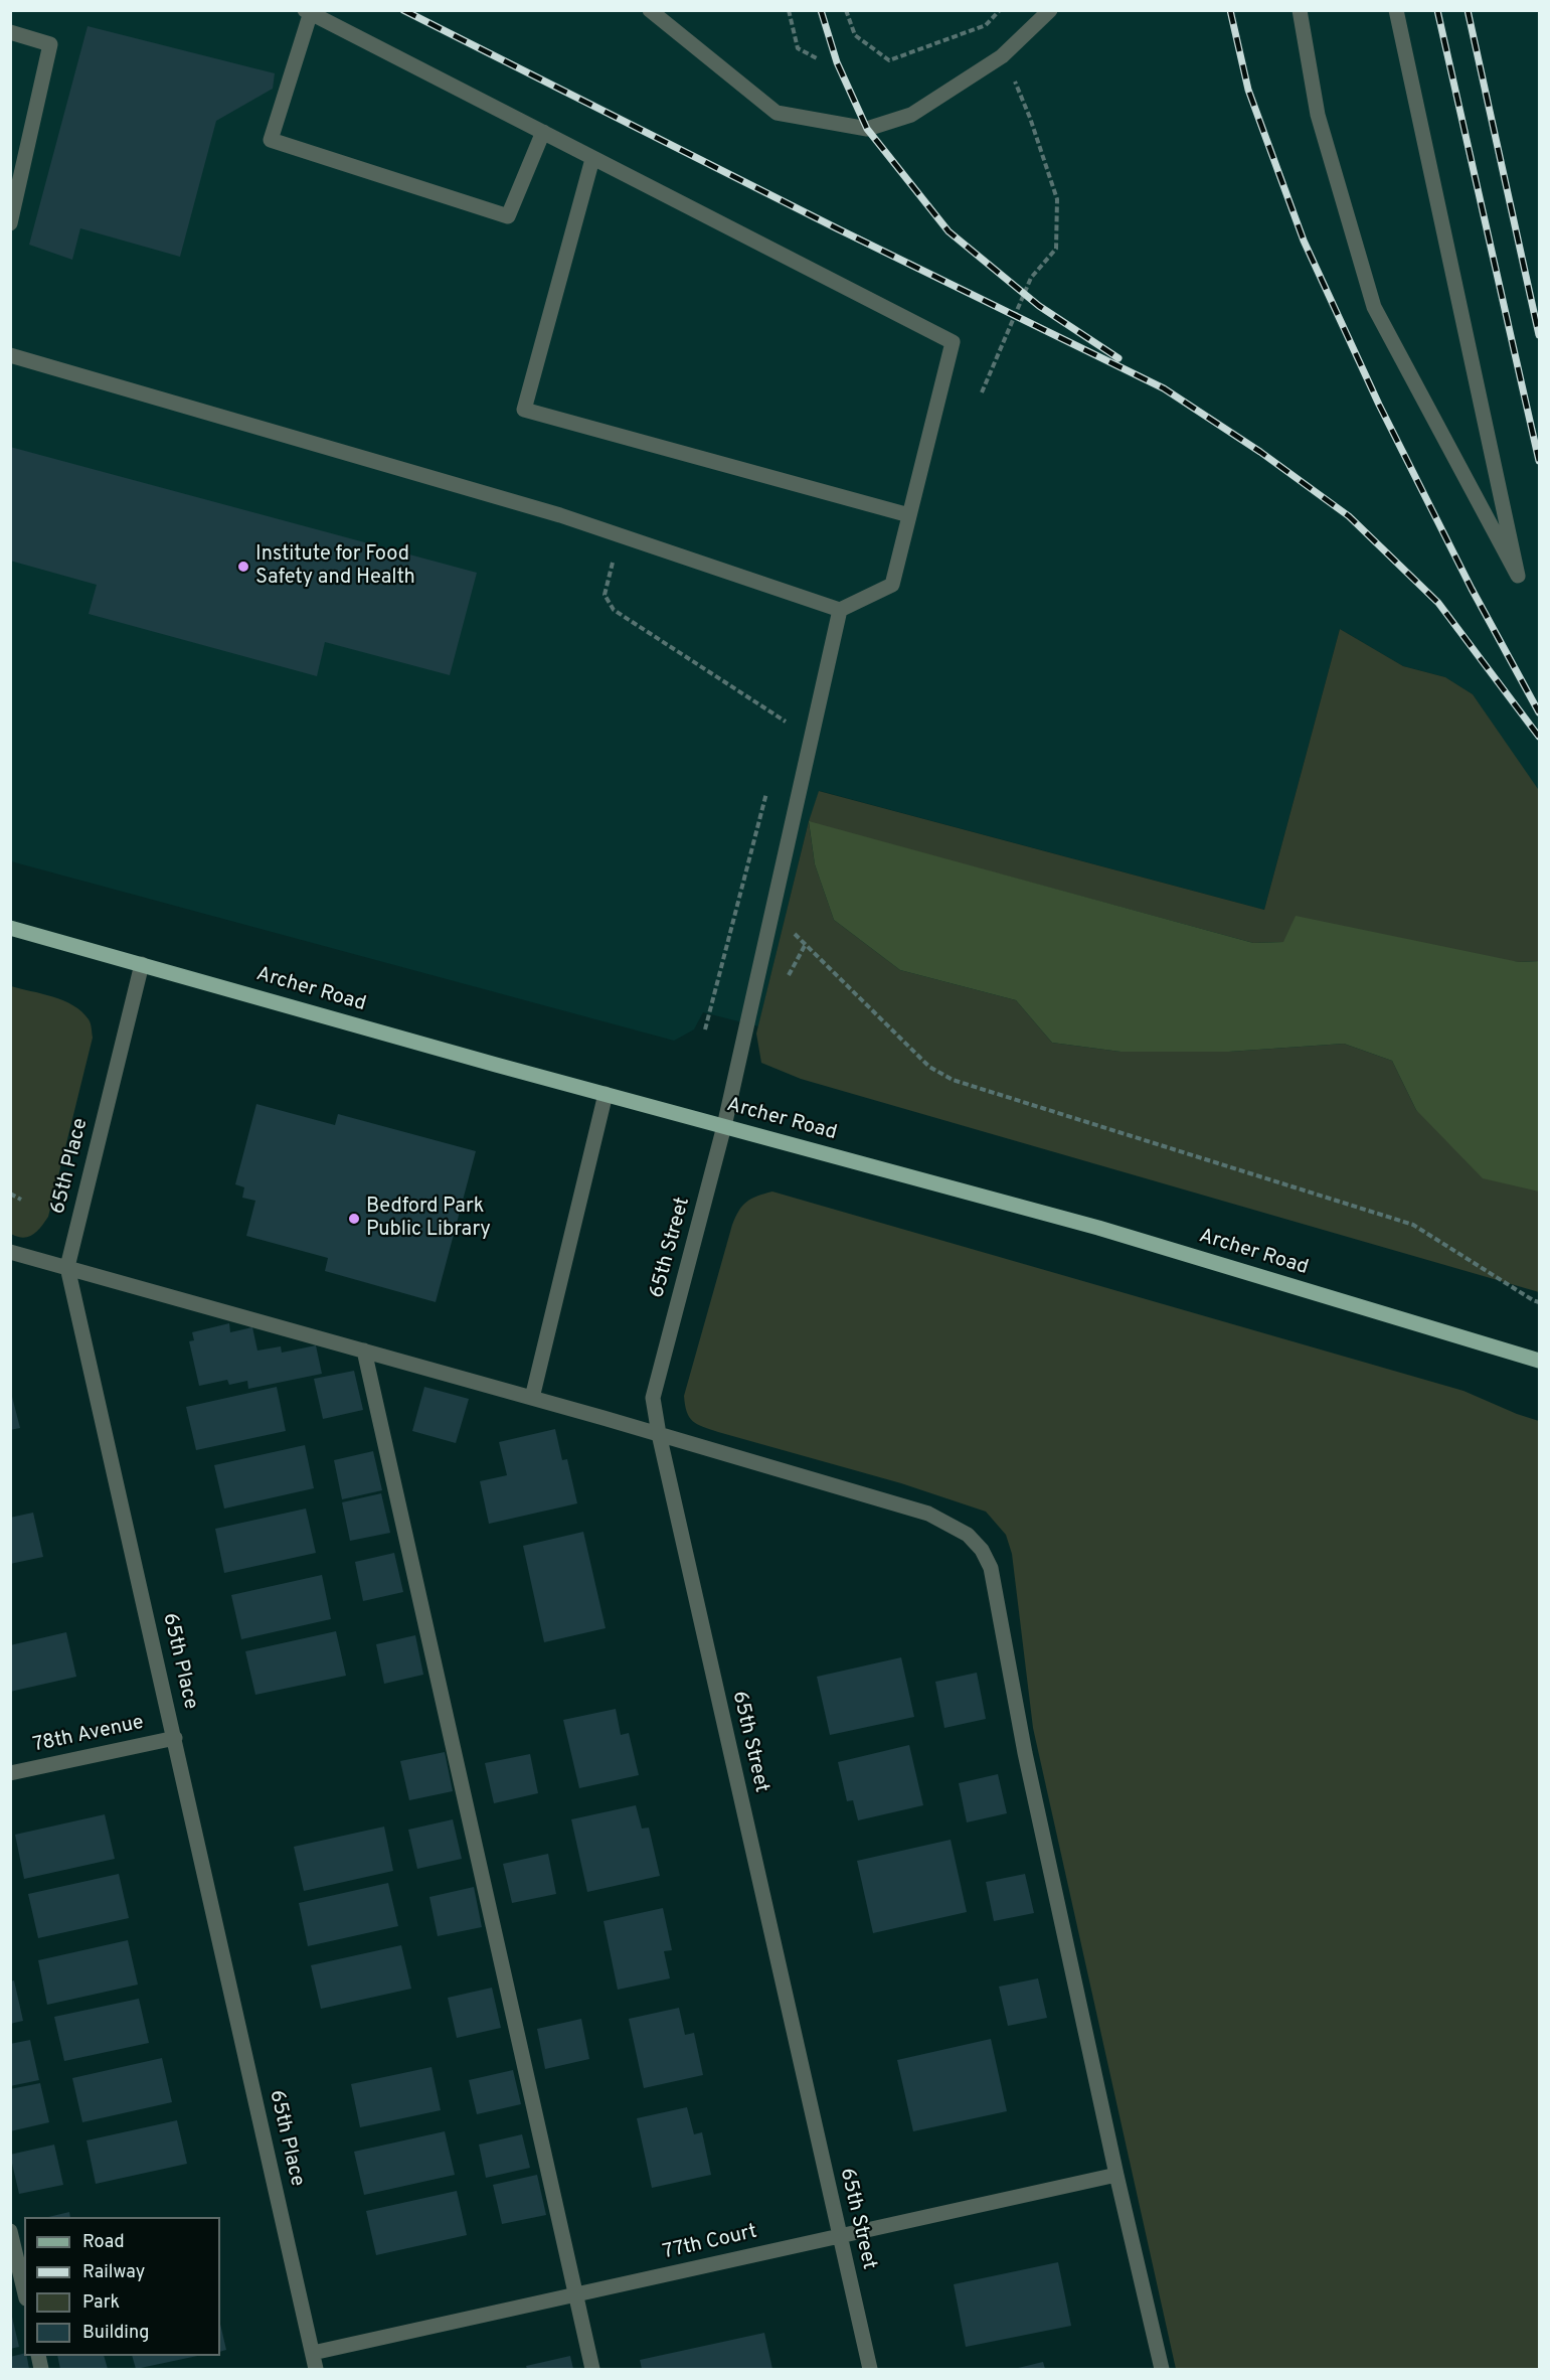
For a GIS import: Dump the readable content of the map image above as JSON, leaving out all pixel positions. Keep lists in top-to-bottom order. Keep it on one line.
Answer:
{"streets":{"main road":["Archer Road"],"street":["65th Place","65th Street","78th Avenue","77th Court"]},"crossings":[["Archer Road","65th Place"],["Archer Road","65th Street"],["65th Place","78th Avenue"],["65th Place","77th Court"],["65th Street","77th Court"]],"places":["Institute for Food Safety and Health","Bedford Park Public Library"],"legend":["Road","Railway","Park","Building"]}
